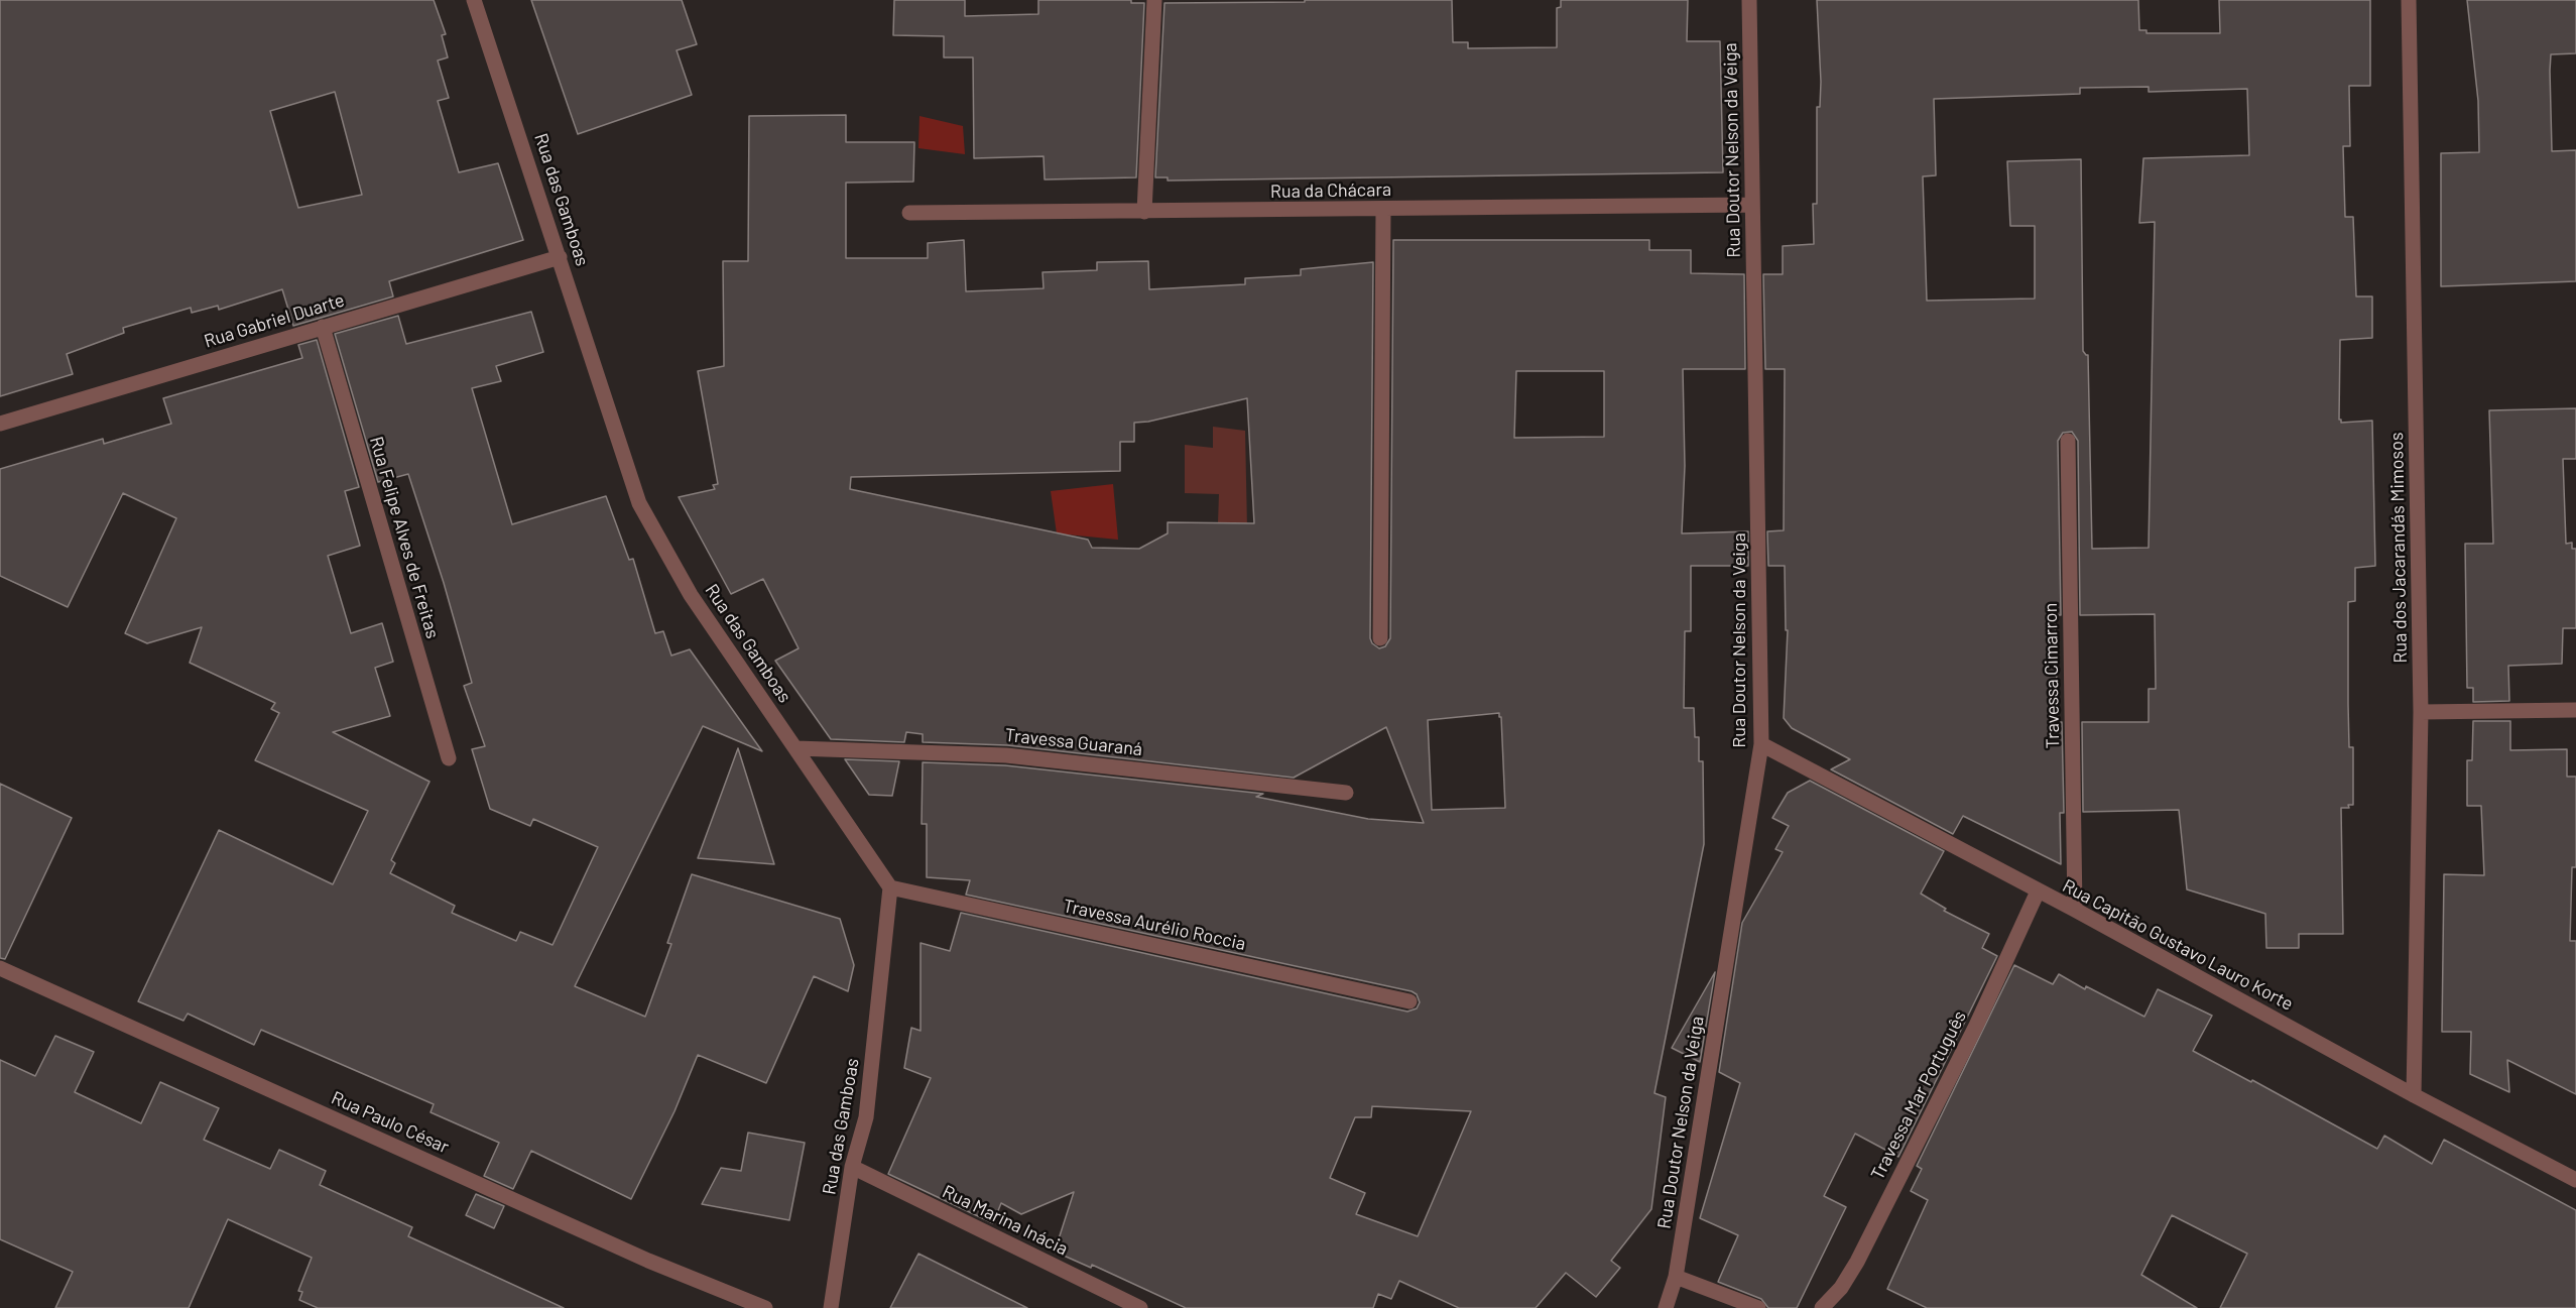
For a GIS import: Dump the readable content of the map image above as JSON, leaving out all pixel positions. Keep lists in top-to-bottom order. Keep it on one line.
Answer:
{"streets":{"street":["Rua Doutor Nelson da Veiga","Rua da Chácara","Rua das Gamboas","Rua Gabriel Duarte","Rua Felipe Alves de Freitas","Rua dos Jacarandás Mimosos","Travessa Cimarron","Travessa Guaraná","Travessa Aurélio Roccia","Rua Capitão Gustavo Lauro Korte","Travessa Mar Português","Rua Paulo César","Rua Marina Inácia"]},"crossings":[["Rua Doutor Nelson da Veiga","Rua da Chácara"],["Rua Doutor Nelson da Veiga","Rua Capitão Gustavo Lauro Korte"],["Rua das Gamboas","Rua Gabriel Duarte"],["Rua das Gamboas","Travessa Guaraná"],["Rua das Gamboas","Travessa Aurélio Roccia"],["Rua das Gamboas","Rua Marina Inácia"],["Rua Gabriel Duarte","Rua Felipe Alves de Freitas"],["Rua dos Jacarandás Mimosos","Rua Capitão Gustavo Lauro Korte"],["Travessa Cimarron","Rua Capitão Gustavo Lauro Korte"],["Rua Capitão Gustavo Lauro Korte","Travessa Mar Português"]]}
